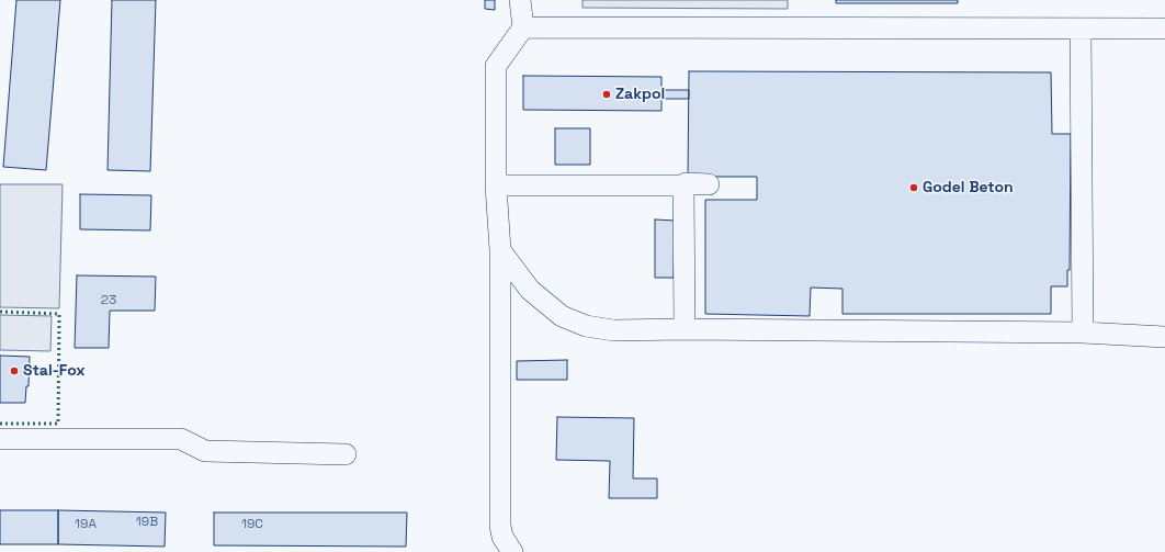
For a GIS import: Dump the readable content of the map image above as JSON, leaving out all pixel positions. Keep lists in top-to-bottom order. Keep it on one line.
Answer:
{"places":["Zakpol","Godel Beton","Stal-Fox"],"house_numbers":["23","19B","19A","19C"]}
